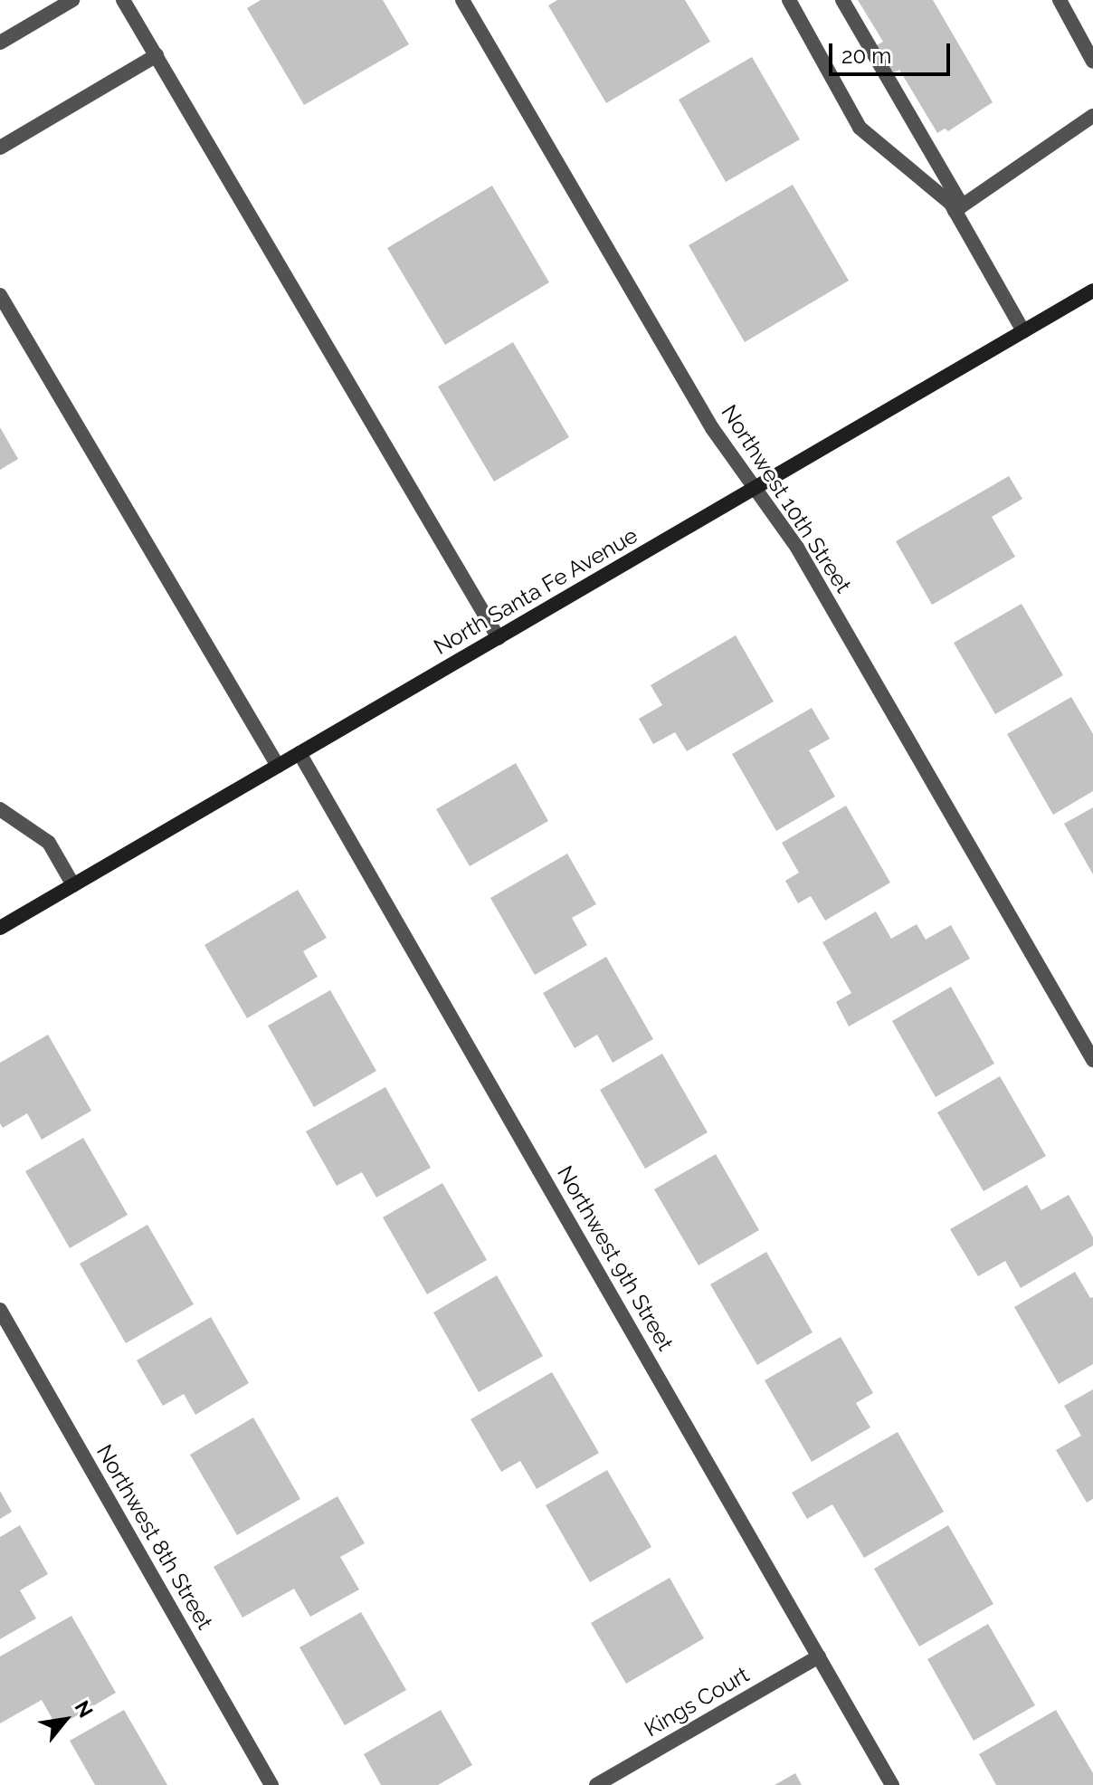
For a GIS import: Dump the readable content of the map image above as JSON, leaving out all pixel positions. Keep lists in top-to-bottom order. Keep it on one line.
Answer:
{"streets":{"main road":["North Santa Fe Avenue"],"street":["Northwest 10th Street","Northwest 9th Street","Northwest 8th Street","Kings Court"]},"crossings":[["Northwest 10th Street","North Santa Fe Avenue"],["North Santa Fe Avenue","Northwest 9th Street"],["Northwest 9th Street","Kings Court"]],"scale_bar":"20 m","north":"top right"}
